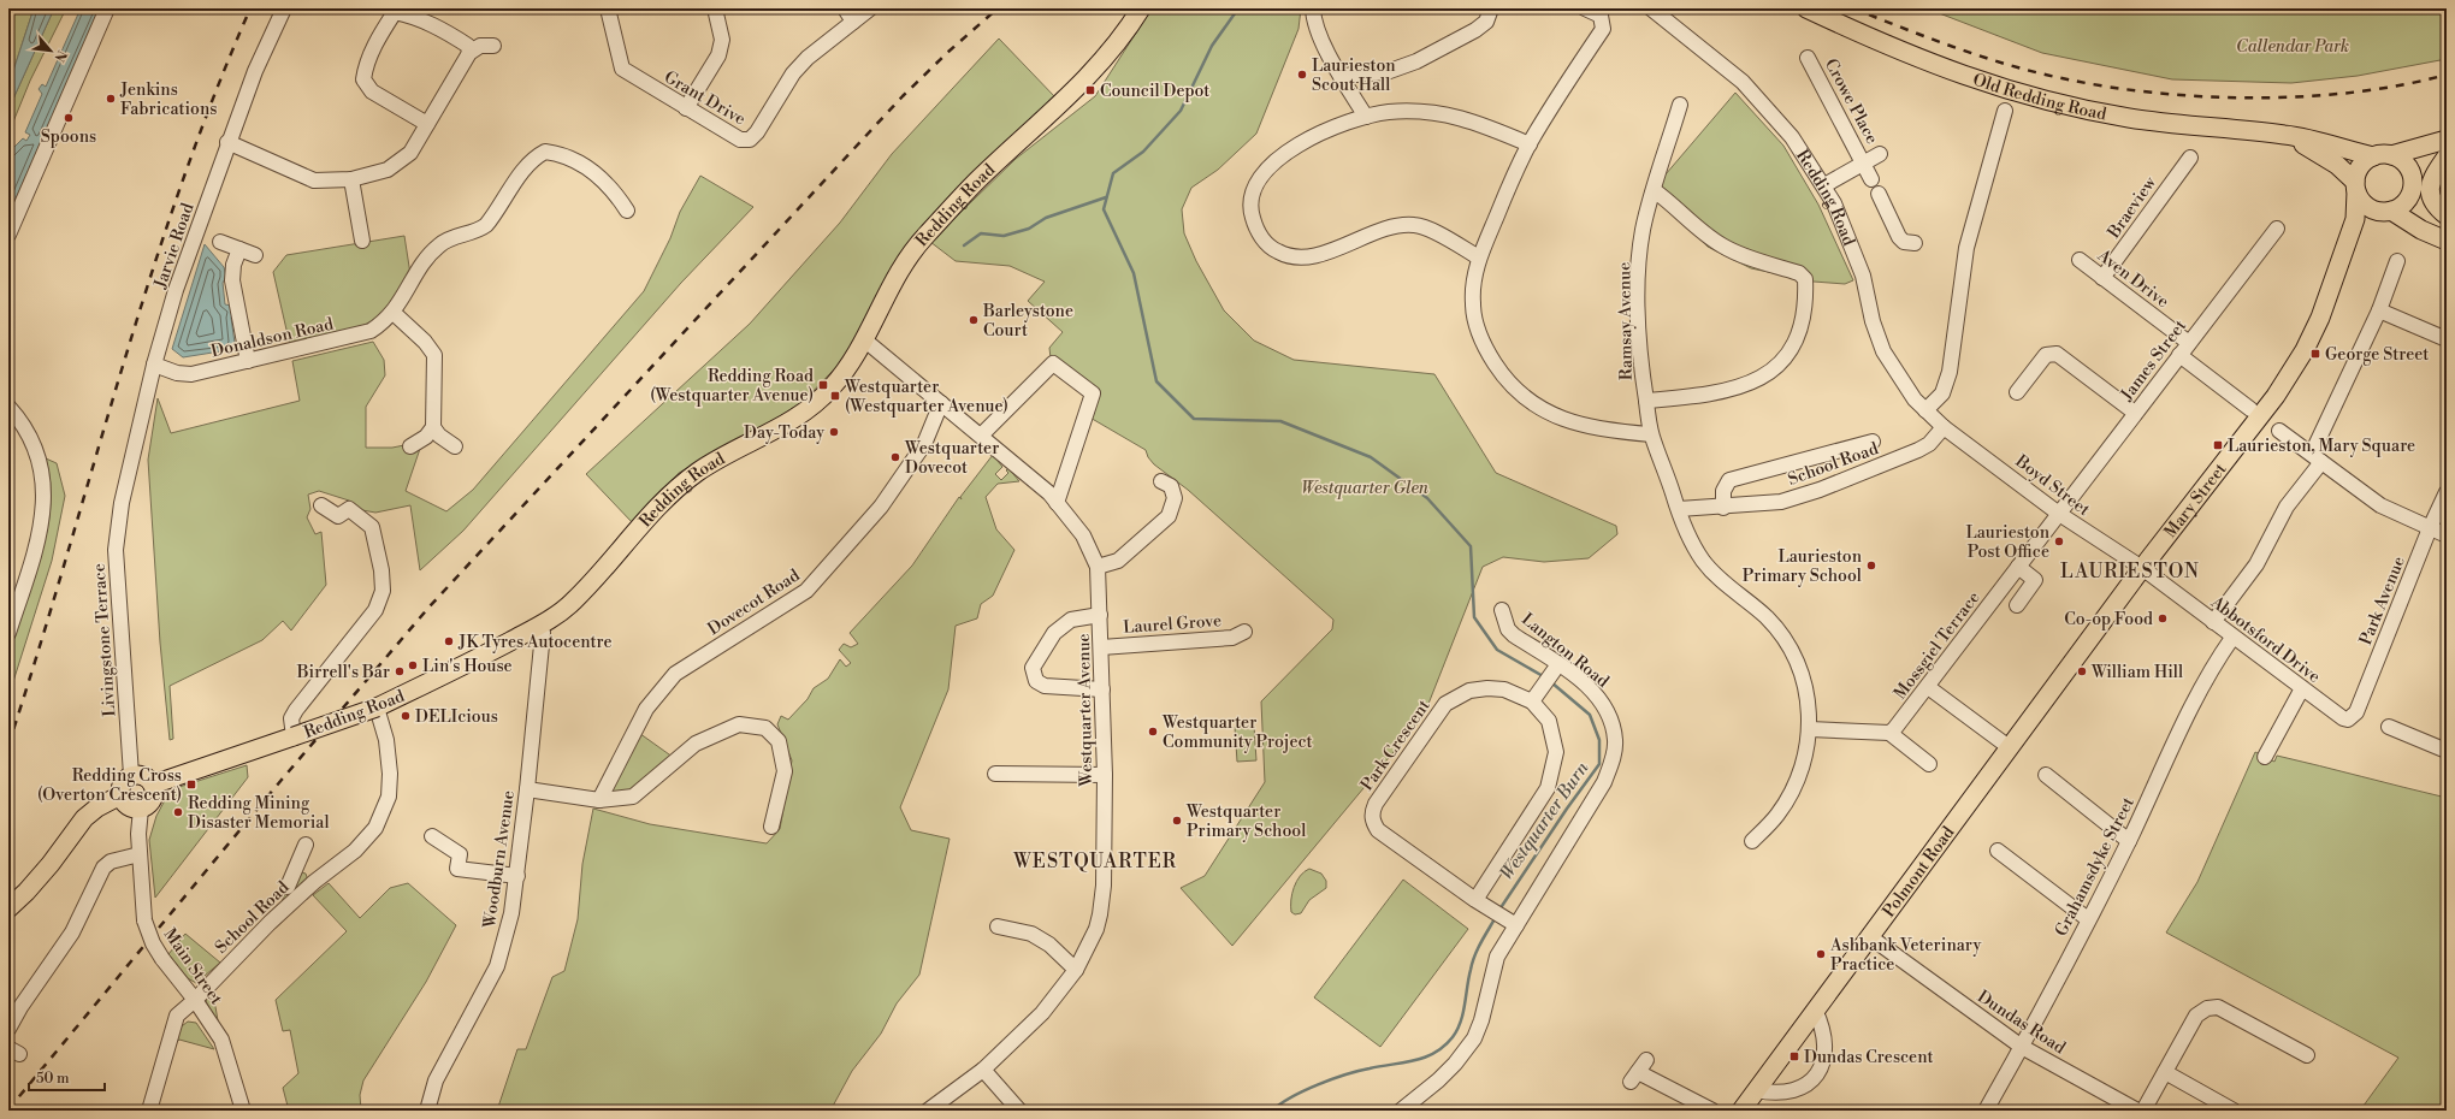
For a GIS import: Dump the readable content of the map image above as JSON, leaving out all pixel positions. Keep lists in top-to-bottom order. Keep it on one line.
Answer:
{"streets":{"main road":["Old Redding Road","Redding Road","Mary Street","Polmont Road"],"street":["Grant Drive","Crowe Place","Braeview","Jarvie Road","Aven Drive","Ramsay Avenue","Donaldson Road","James Street","School Road","Boyd Street","Park Avenue","Dovecot Road","Laurel Grove","Abbotsford Drive","Livingstone Terrace","Mossgiel Terrace","Langton Road","Westquarter Avenue","Park Crescent","Woodburn Avenue","Grahamsdyke Street","Main Street","Dundas Road"]},"crossings":[["Old Redding Road","Redding Road"],["Old Redding Road","Mary Street"],["Crowe Place","Redding Road"],["Redding Road","School Road"],["Redding Road","Boyd Street"],["Redding Road","Livingstone Terrace"],["Redding Road","Westquarter Avenue"],["Redding Road","Woodburn Avenue"],["Redding Road","Main Street"],["Braeview","Aven Drive"],["Jarvie Road","Donaldson Road"],["Jarvie Road","Livingstone Terrace"],["Aven Drive","James Street"],["Ramsay Avenue","School Road"],["James Street","Boyd Street"],["James Street","Mossgiel Terrace"],["School Road","Boyd Street"],["School Road","Main Street"],["Boyd Street","Mary Street"],["Boyd Street","Abbotsford Drive"],["Boyd Street","Mossgiel Terrace"],["Mary Street","Abbotsford Drive"],["Mary Street","Polmont Road"],["Park Avenue","Abbotsford Drive"],["Dovecot Road","Westquarter Avenue"],["Laurel Grove","Westquarter Avenue"],["Abbotsford Drive","Grahamsdyke Street"],["Livingstone Terrace","Main Street"],["Langton Road","Park Crescent"],["Grahamsdyke Street","Dundas Road"],["Polmont Road","Dundas Road"]],"districts":["LAURIESTON","WESTQUARTER"],"water":["Westquarter Burn"],"parks":["Callendar Park","Westquarter Glen"],"places":{"other":["Laurieston Scout Hall","Jenkins Fabrications","Spoons","Barleystone Court","Day-Today","Westquarter Dovecot","Laurieston Post Office","Laurieston Primary School","Co-op Food","JK Tyres Autocentre","Lin's House","Birrell's Bar","William Hill","DELIcious","Westquarter Community Project","Redding Mining Disaster Memorial","Westquarter Primary School","Ashbank Veterinary Practice"],"transit":["Council Depot","George Street","Redding Road (Westquarter Avenue)","Westquarter (Westquarter Avenue)","Laurieston, Mary Square","Redding Cross (Overton Crescent)","Dundas Crescent"]},"scale_bar":"50 m","north":"bottom right"}
